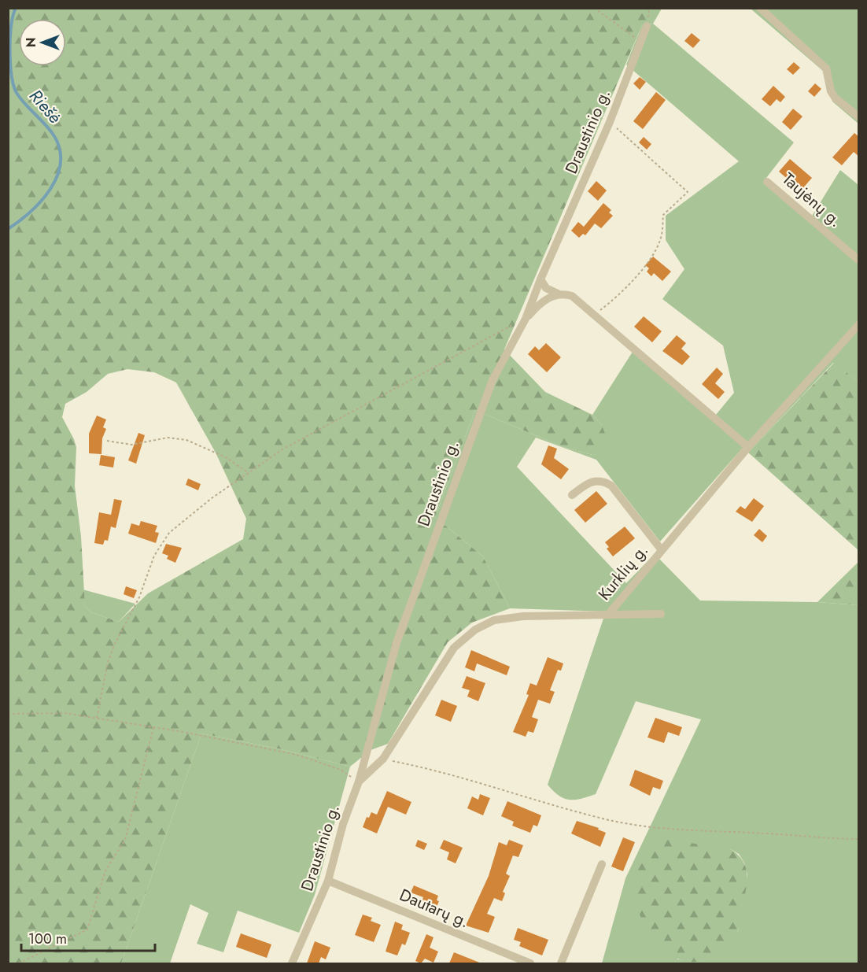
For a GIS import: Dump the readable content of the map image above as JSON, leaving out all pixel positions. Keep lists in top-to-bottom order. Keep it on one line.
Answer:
{"streets":{"street":["Draustinio g.","Taujėnų g.","Kurklių g.","Dautarų g."]},"crossings":[["Draustinio g.","Kurklių g."],["Draustinio g.","Dautarų g."]],"water":["Riešė"],"scale_bar":"100 m","north":"left"}
